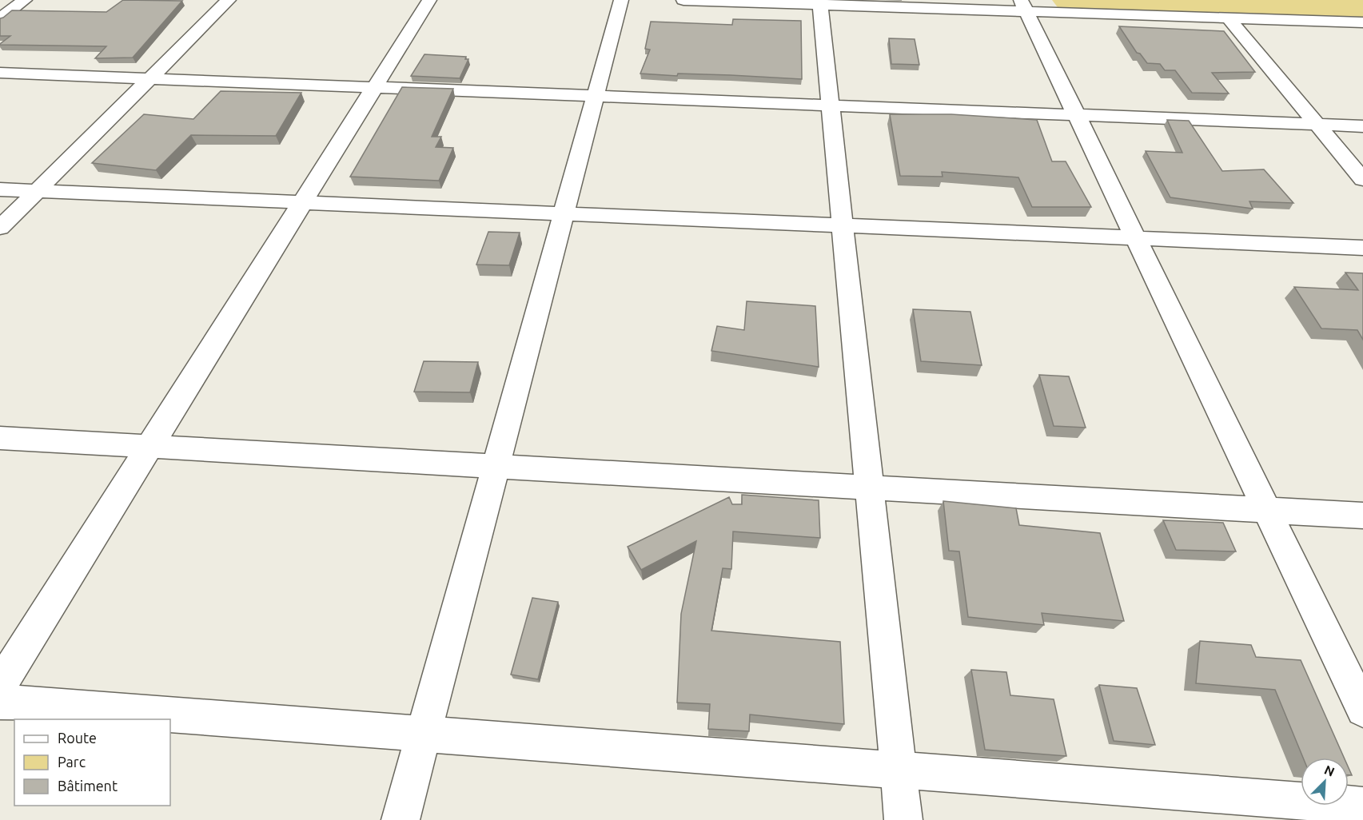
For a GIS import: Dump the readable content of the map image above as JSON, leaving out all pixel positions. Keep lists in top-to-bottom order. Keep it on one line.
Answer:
{"legend":["Route","Parc","Bâtiment"],"north":"top right"}
